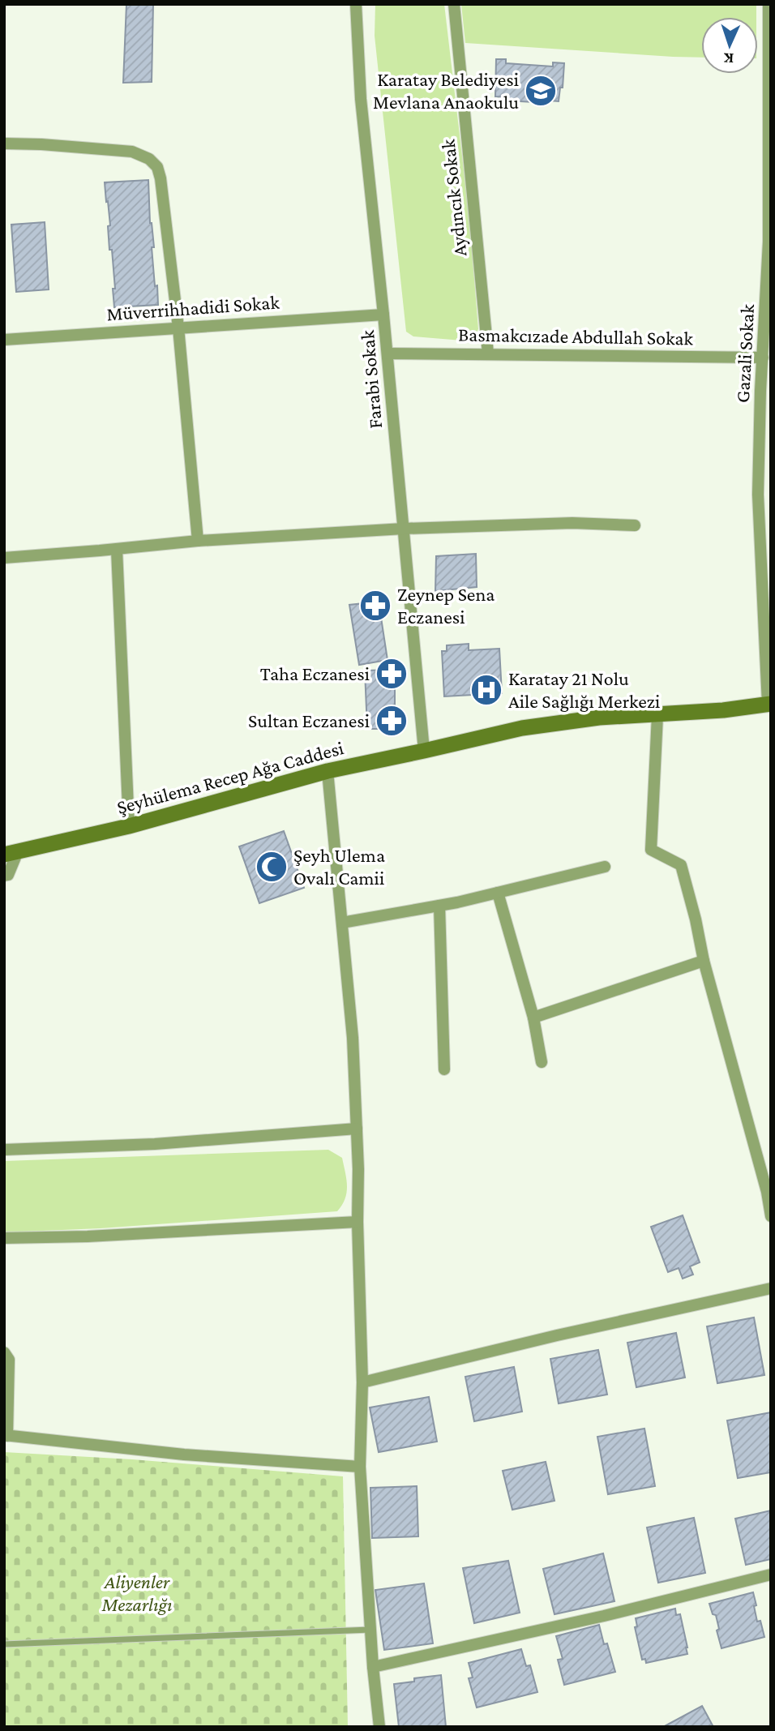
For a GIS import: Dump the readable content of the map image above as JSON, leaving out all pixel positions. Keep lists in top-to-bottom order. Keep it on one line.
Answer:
{"streets":{"street":["Aydıncık Sokak","Müverrihhadidi Sokak","Basmakcızade Abdullah Sokak","Gazali Sokak","Farabi Sokak","Şeyhülema Recep Ağa Caddesi"]},"crossings":[["Aydıncık Sokak","Basmakcızade Abdullah Sokak"],["Müverrihhadidi Sokak","Farabi Sokak"],["Basmakcızade Abdullah Sokak","Gazali Sokak"],["Basmakcızade Abdullah Sokak","Farabi Sokak"],["Gazali Sokak","Şeyhülema Recep Ağa Caddesi"],["Farabi Sokak","Şeyhülema Recep Ağa Caddesi"]],"parks":["Aliyenler Mezarlığı"],"places":{"school or university":["Karatay Belediyesi Mevlana Anaokulu"],"pharmacy":["Zeynep Sena Eczanesi","Taha Eczanesi","Sultan Eczanesi"],"hospital":["Karatay 21 Nolu Aile Sağlığı Merkezi"],"mosque":["Şeyh Ulema Ovalı Camii"]},"north":"bottom"}
